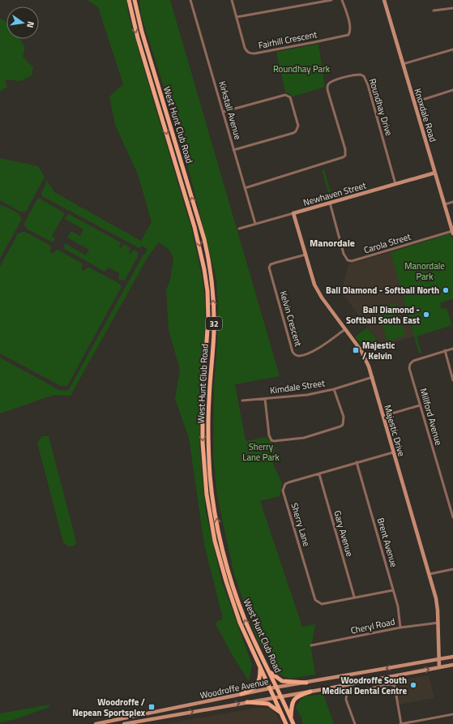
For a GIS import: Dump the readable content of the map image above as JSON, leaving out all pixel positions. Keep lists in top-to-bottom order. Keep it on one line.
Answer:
{"streets":{"main road":["West Hunt Club Road","32"],"street":["Fairhill Crescent","Roundhay Drive","Kirkstall Avenue","Knoxdale Road","Newhaven Street","Carola Street","Kelvin Crescent","Kimdale Street","Millford Avenue","Majestic Drive","Sherry Lane","Gary Avenue","Brent Avenue","Cheryl Road","Woodroffe Avenue"]},"crossings":[["Roundhay Drive","Kirkstall Avenue"],["Roundhay Drive","Newhaven Street"],["Kirkstall Avenue","Newhaven Street"],["Knoxdale Road","Newhaven Street"],["Knoxdale Road","Carola Street"],["West Hunt Club Road","Woodroffe Avenue"],["Newhaven Street","Carola Street"],["Newhaven Street","Majestic Drive"],["Kelvin Crescent","Majestic Drive"],["Kimdale Street","Majestic Drive"],["Majestic Drive","Sherry Lane"],["Majestic Drive","Cheryl Road"],["Majestic Drive","Woodroffe Avenue"],["Sherry Lane","Gary Avenue"],["Sherry Lane","Brent Avenue"],["Brent Avenue","Cheryl Road"]],"districts":["Manordale"],"parks":["Roundhay Park","Manordale Park","Sherry Lane Park"],"places":{"other":["Ball Diamond - Softball North","Ball Diamond - Softball South East","Woodroffe South Medical Dental Centre"],"transit":["Majestic / Kelvin","Woodroffe / Nepean Sportsplex"]},"north":"right"}
